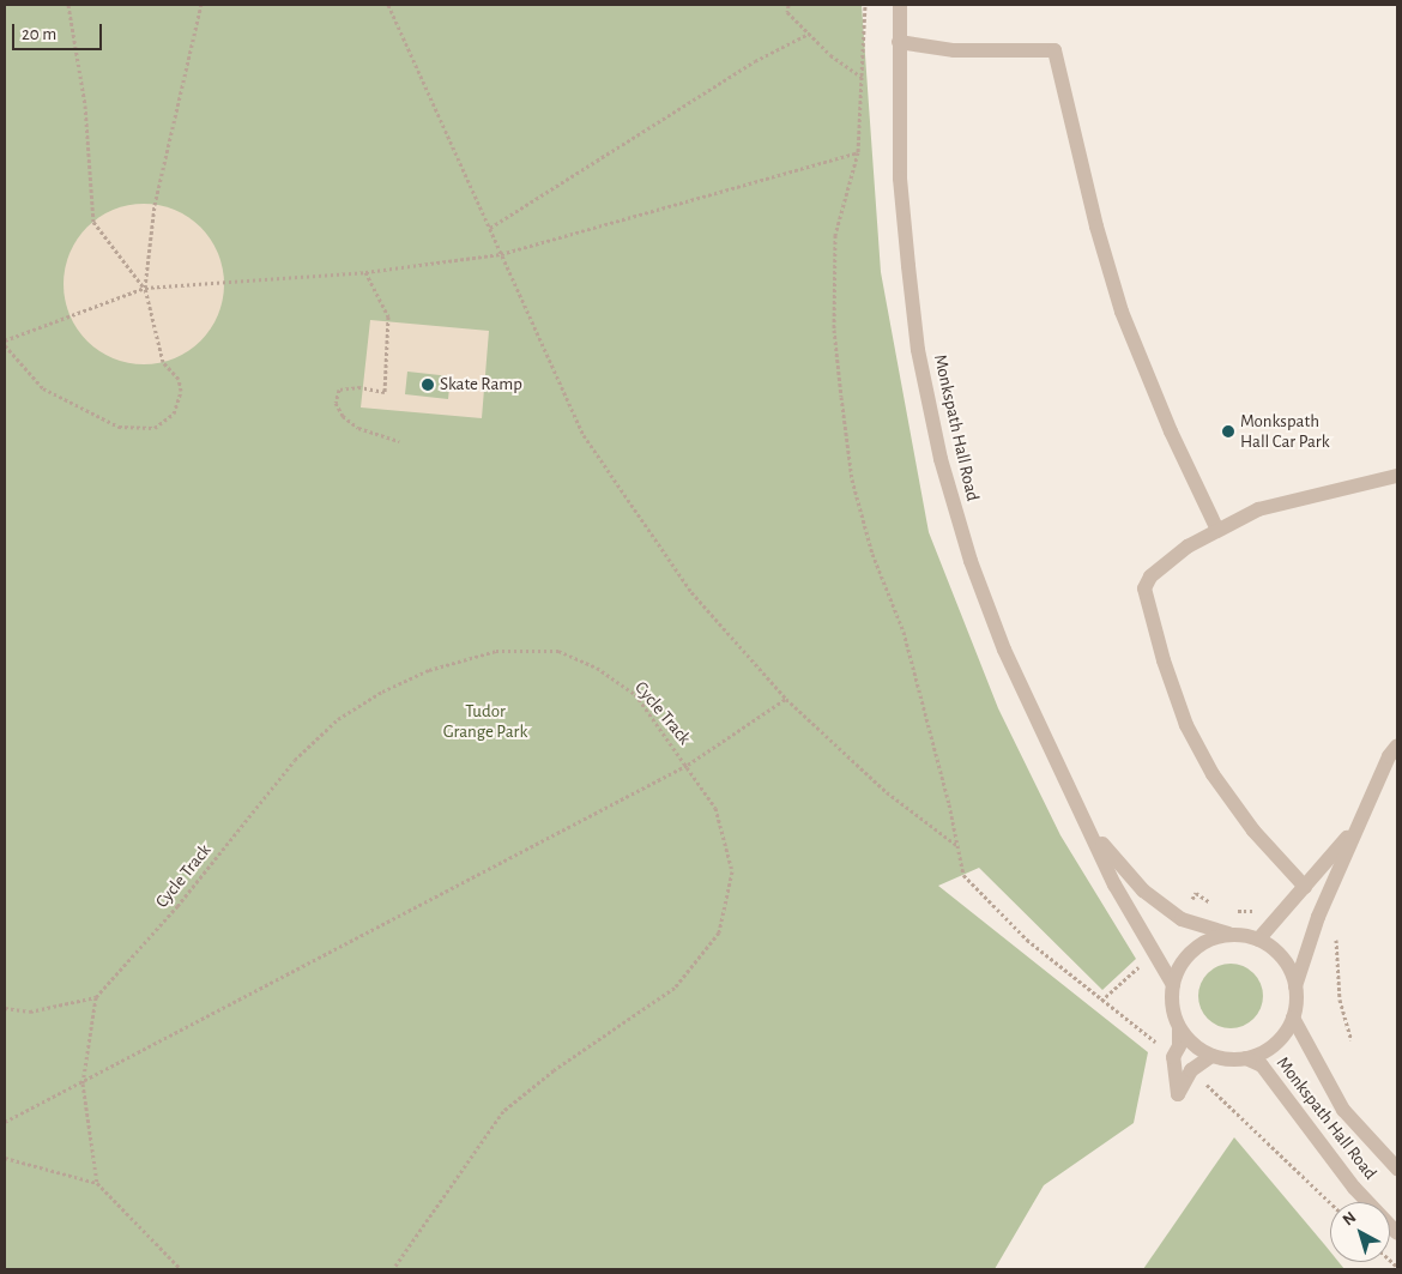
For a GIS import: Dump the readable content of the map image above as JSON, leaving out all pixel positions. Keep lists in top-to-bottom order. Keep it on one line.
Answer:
{"streets":{"street":["Monkspath Hall Road"],"path":["Cycle Track"]},"parks":["Tudor Grange Park"],"places":["Skate Ramp","Monkspath Hall Car Park"],"scale_bar":"20 m","north":"top left"}
